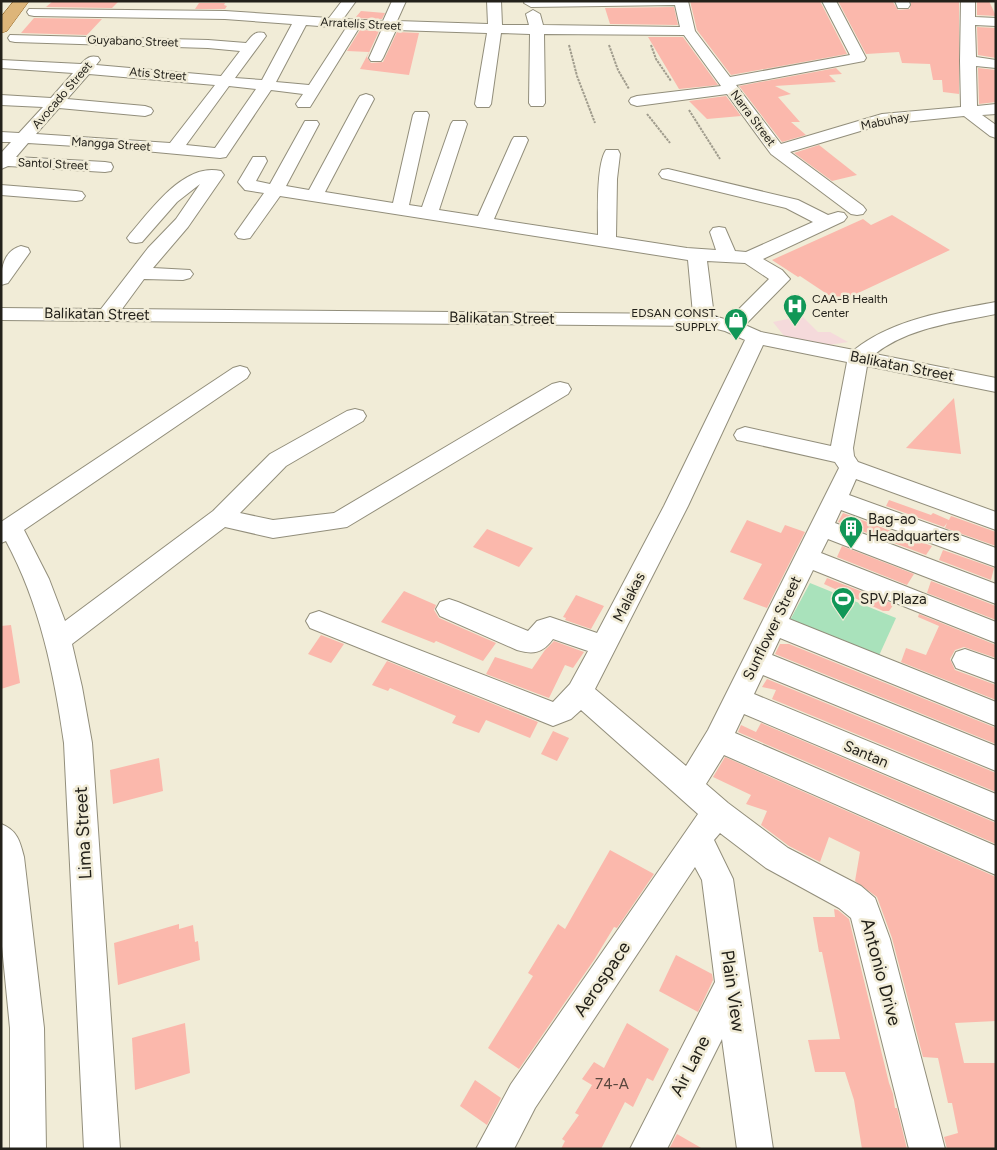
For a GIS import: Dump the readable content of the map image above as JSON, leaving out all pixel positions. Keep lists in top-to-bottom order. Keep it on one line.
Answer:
{"streets":{"street":["Arratelis Street","Guyabano Street","Atis Street","Avocado Street","Narra Street","Mabuhay","Mangga Street","Santol Street","Balikatan Street","Malakas","Sunflower Street","Santan","Lima Street","Antonio Drive","Aerospace","Plain View","Air Lane"]},"crossings":[["Arratelis Street","Avocado Street"],["Arratelis Street","Narra Street"],["Guyabano Street","Avocado Street"],["Atis Street","Avocado Street"],["Atis Street","Mangga Street"],["Avocado Street","Mangga Street"],["Avocado Street","Santol Street"],["Narra Street","Mabuhay"],["Balikatan Street","Malakas"],["Sunflower Street","Santan"],["Antonio Drive","Aerospace"],["Antonio Drive","Plain View"],["Aerospace","Plain View"],["Plain View","Air Lane"]],"places":{"hospital":["CAA-B Health Center"],"shop":["EDSAN CONST. SUPPLY"],"building":["Bag-ao Headquarters"],"sports":["SPV Plaza"]},"house_numbers":["74-A"]}
